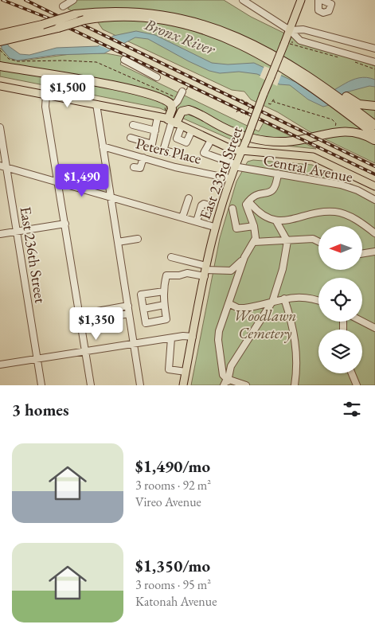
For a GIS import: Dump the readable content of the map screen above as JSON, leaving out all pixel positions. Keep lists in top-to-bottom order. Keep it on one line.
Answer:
{"streets":{"main road":["East 233rd Street"],"street":["Peters Place","Central Avenue","East 236th Street"]},"crossings":[["Peters Place","East 233rd Street"],["Central Avenue","East 233rd Street"]],"water":["Bronx River"],"parks":["Woodlawn Cemetery"],"north":"left","page":{"price":["$1,500","$1,490","$1,350"],"heading":"3 homes","list":[{"name":"$1,490/mo","note":"3 rooms · 92 m² · Vireo Avenue"},{"name":"$1,350/mo","note":"3 rooms · 95 m² · Katonah Avenue"}]}}
